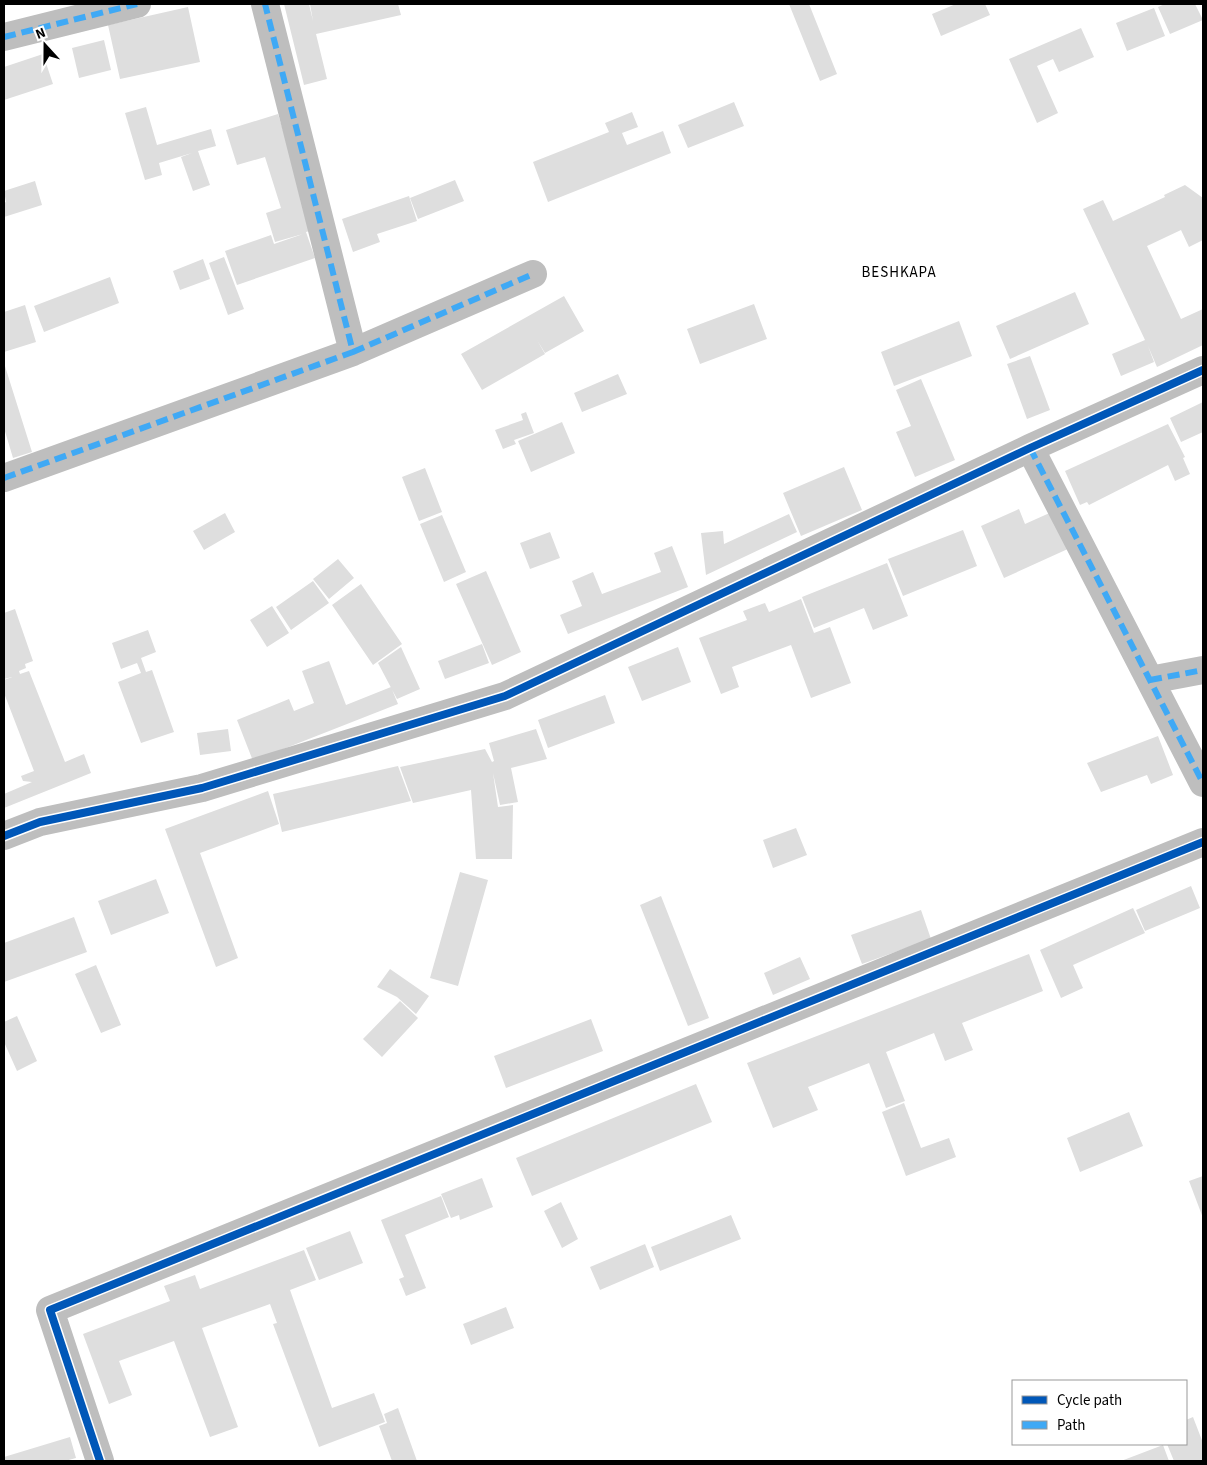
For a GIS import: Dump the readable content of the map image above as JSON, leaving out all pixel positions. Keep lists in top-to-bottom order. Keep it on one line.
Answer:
{"districts":["BESHKAPA"],"legend":["Cycle path","Path"],"north":"top"}
